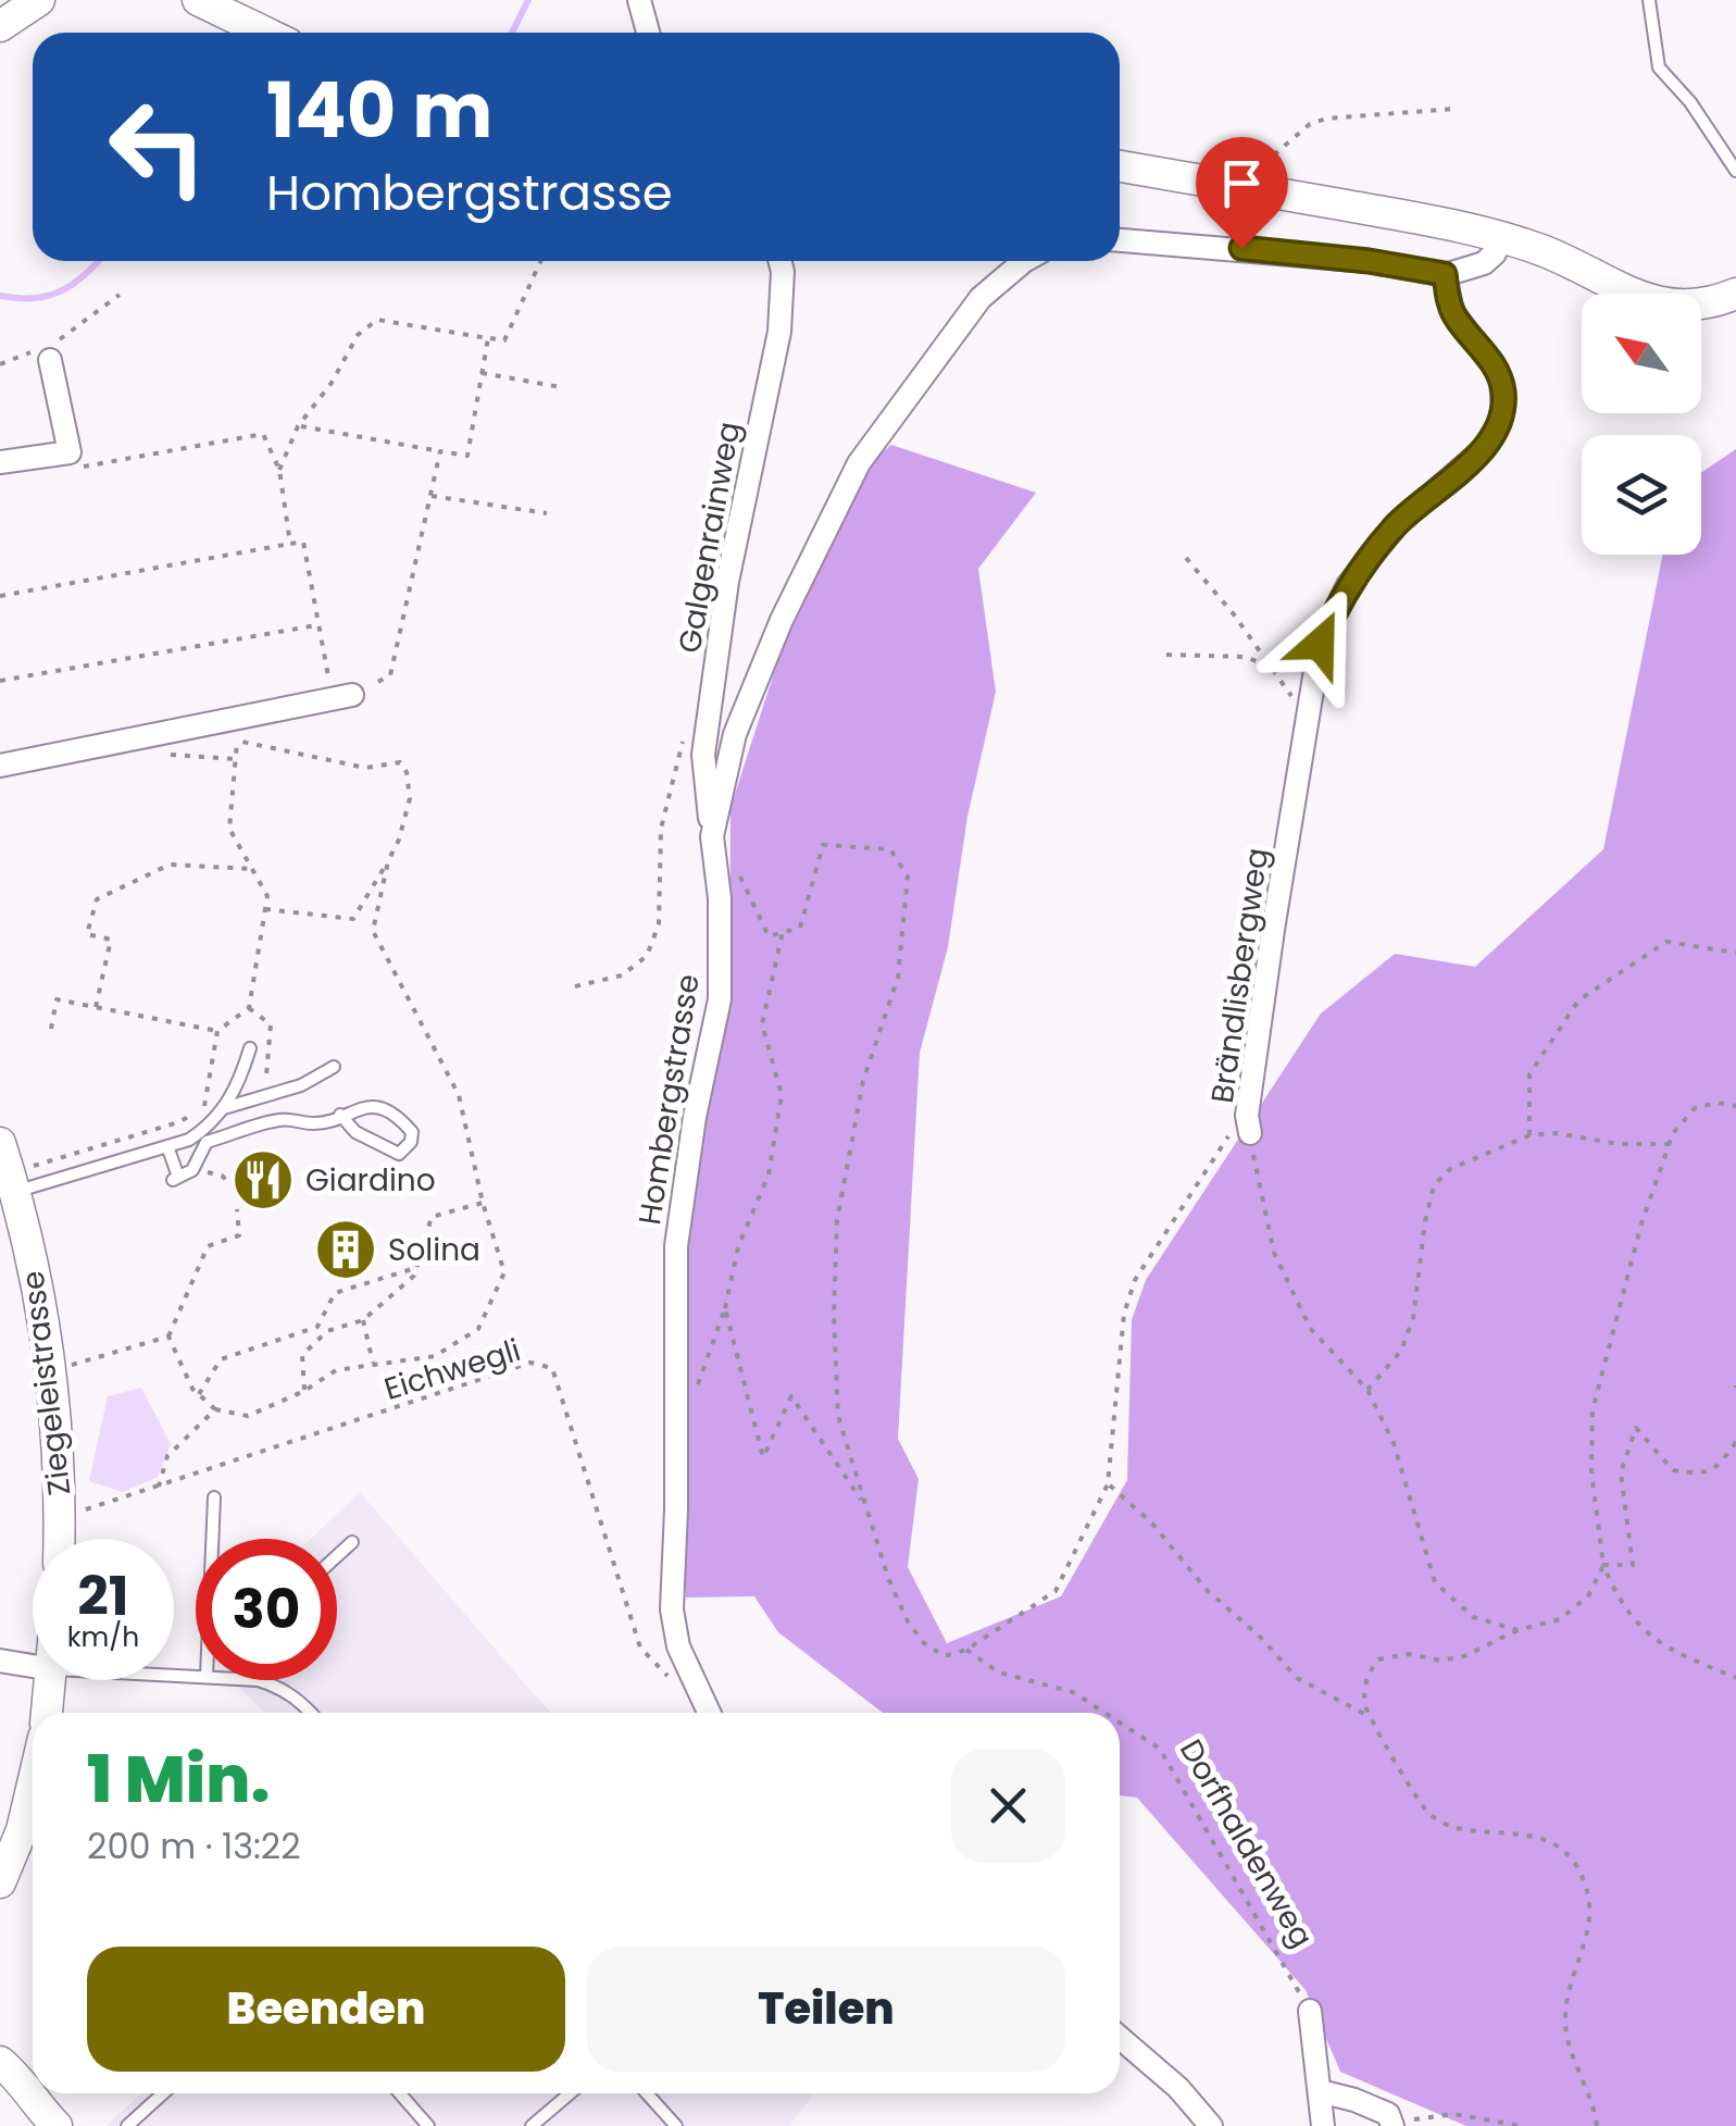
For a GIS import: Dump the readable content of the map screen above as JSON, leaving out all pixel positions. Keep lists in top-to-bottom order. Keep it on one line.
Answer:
{"streets":{"street":["Galgenrainweg","Brändlisbergweg","Hombergstrasse","Ziegeleistrasse"],"path":["Eichwegli","Dorfhaldenweg"]},"crossings":[["Galgenrainweg","Hombergstrasse"],["Eichwegli","Ziegeleistrasse"]],"places":{"restaurant":["Giardino"],"building":["Solina"]},"north":"top left","page":{"turn":["140 m","Hombergstrasse"],"speed":"21 km/h","limit":"30","heading":["1 Min.","200 m · 13:22"],"buttons":["Beenden","Teilen"]}}
